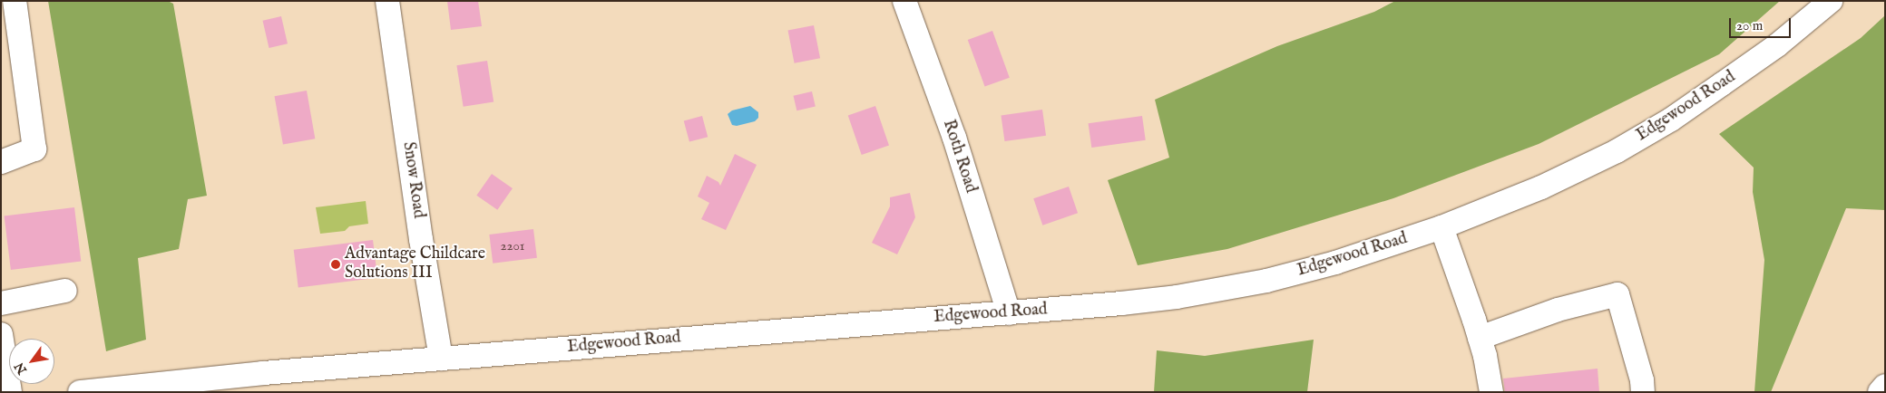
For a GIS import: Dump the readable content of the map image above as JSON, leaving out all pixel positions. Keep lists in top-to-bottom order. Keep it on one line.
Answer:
{"streets":{"street":["Edgewood Road","Roth Road","Snow Road"]},"crossings":[["Edgewood Road","Roth Road"],["Edgewood Road","Snow Road"]],"places":["Advantage Childcare Solutions III"],"house_numbers":["2201"],"scale_bar":"20 m","north":"bottom left"}
